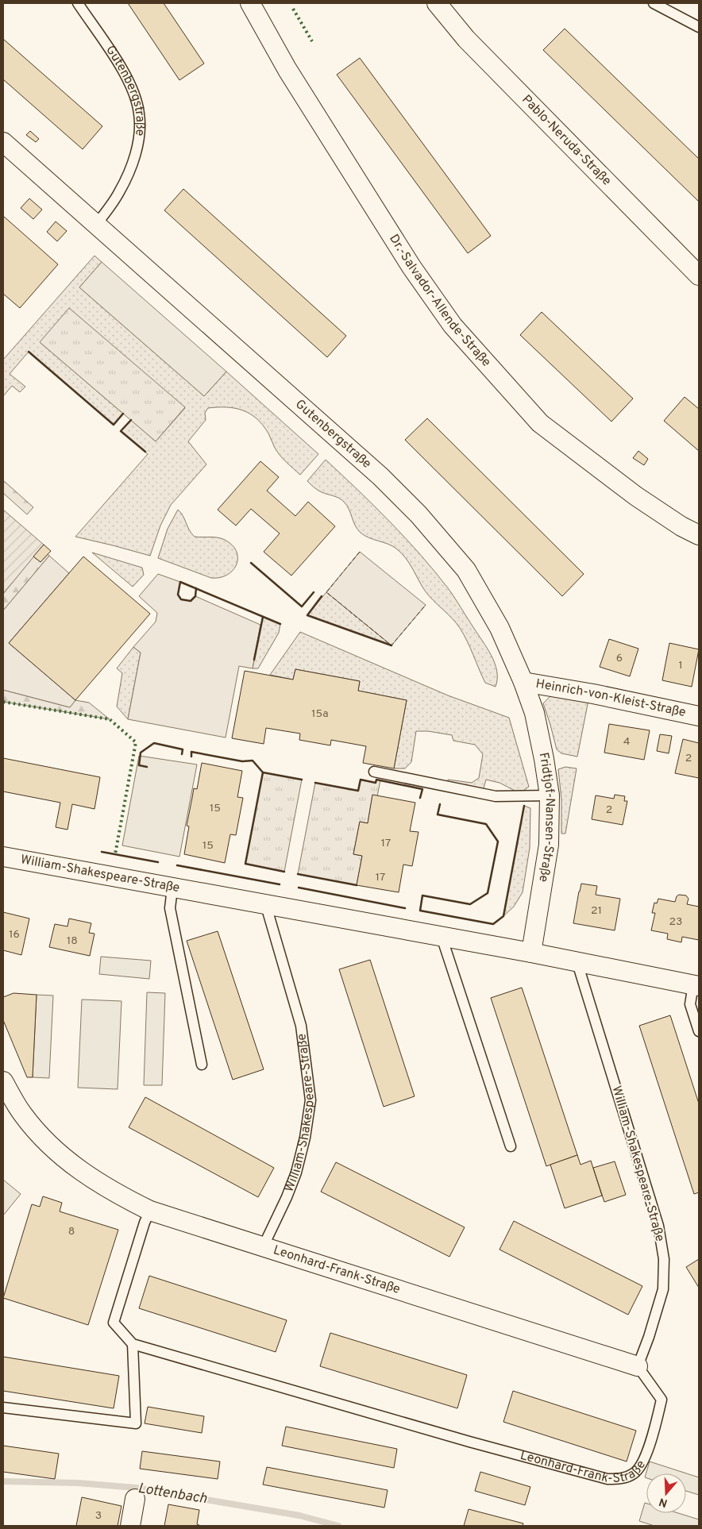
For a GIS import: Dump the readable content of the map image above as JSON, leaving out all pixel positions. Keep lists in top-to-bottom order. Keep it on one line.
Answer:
{"streets":{"street":["Gutenbergstraße","Pablo-Neruda-Straße","Dr.-Salvador-Allende-Straße","Heinrich-von-Kleist-Straße","Fridtjof-Nansen-Straße","William-Shakespeare-Straße","Leonhard-Frank-Straße"]},"crossings":[["Gutenbergstraße","Heinrich-von-Kleist-Straße"],["Gutenbergstraße","Fridtjof-Nansen-Straße"],["Heinrich-von-Kleist-Straße","Fridtjof-Nansen-Straße"],["Fridtjof-Nansen-Straße","William-Shakespeare-Straße"],["William-Shakespeare-Straße","Leonhard-Frank-Straße"]],"water":["Lottenbach"],"house_numbers":["6","1","15a","4","2","15","2","17","15","17","21","23","16","18","8","3"],"north":"bottom"}
